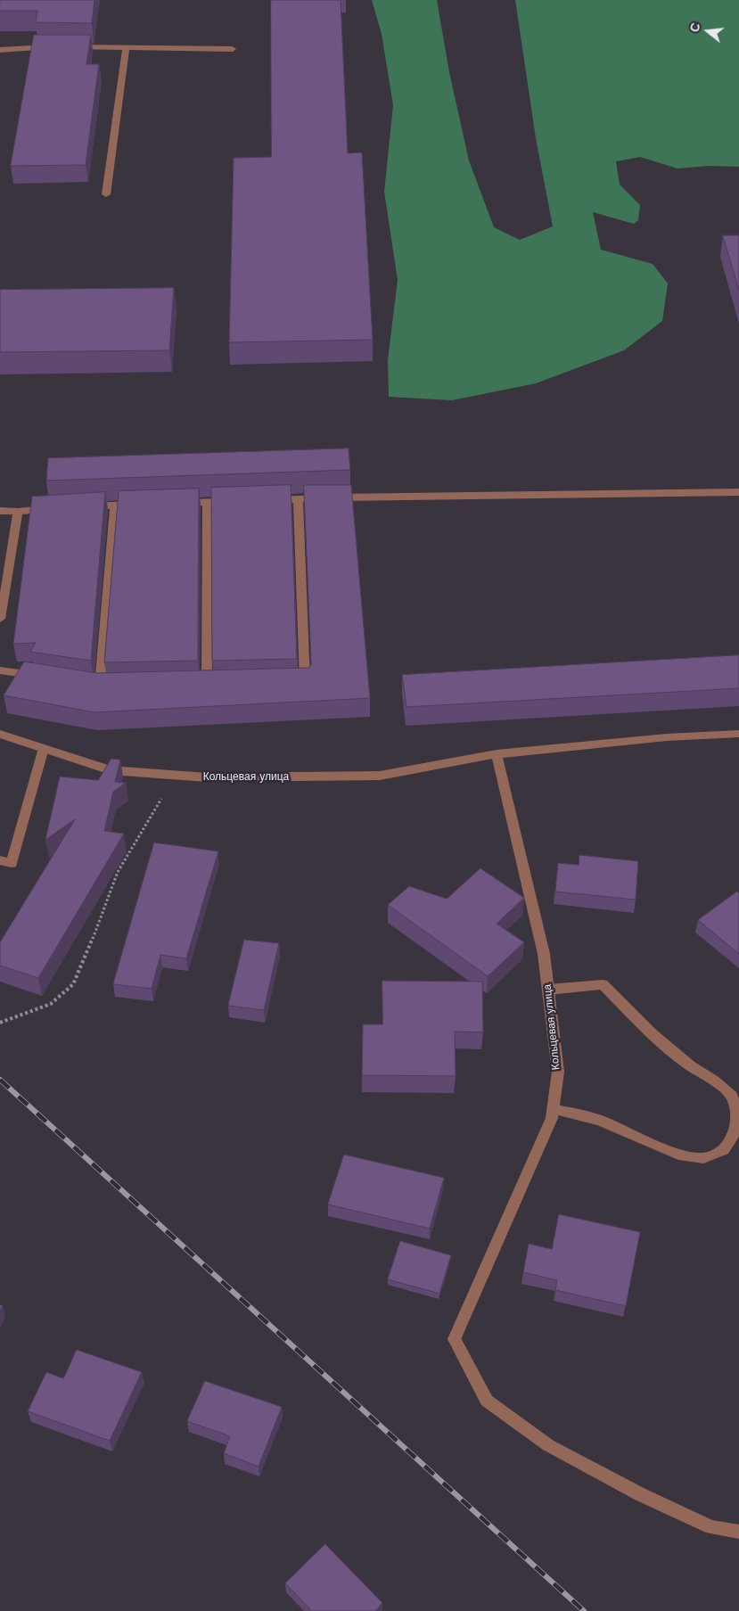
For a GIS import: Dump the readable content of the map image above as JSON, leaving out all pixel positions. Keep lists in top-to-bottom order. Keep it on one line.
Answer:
{"streets":{"street":["Кольцевая улица"]},"north":"left"}
